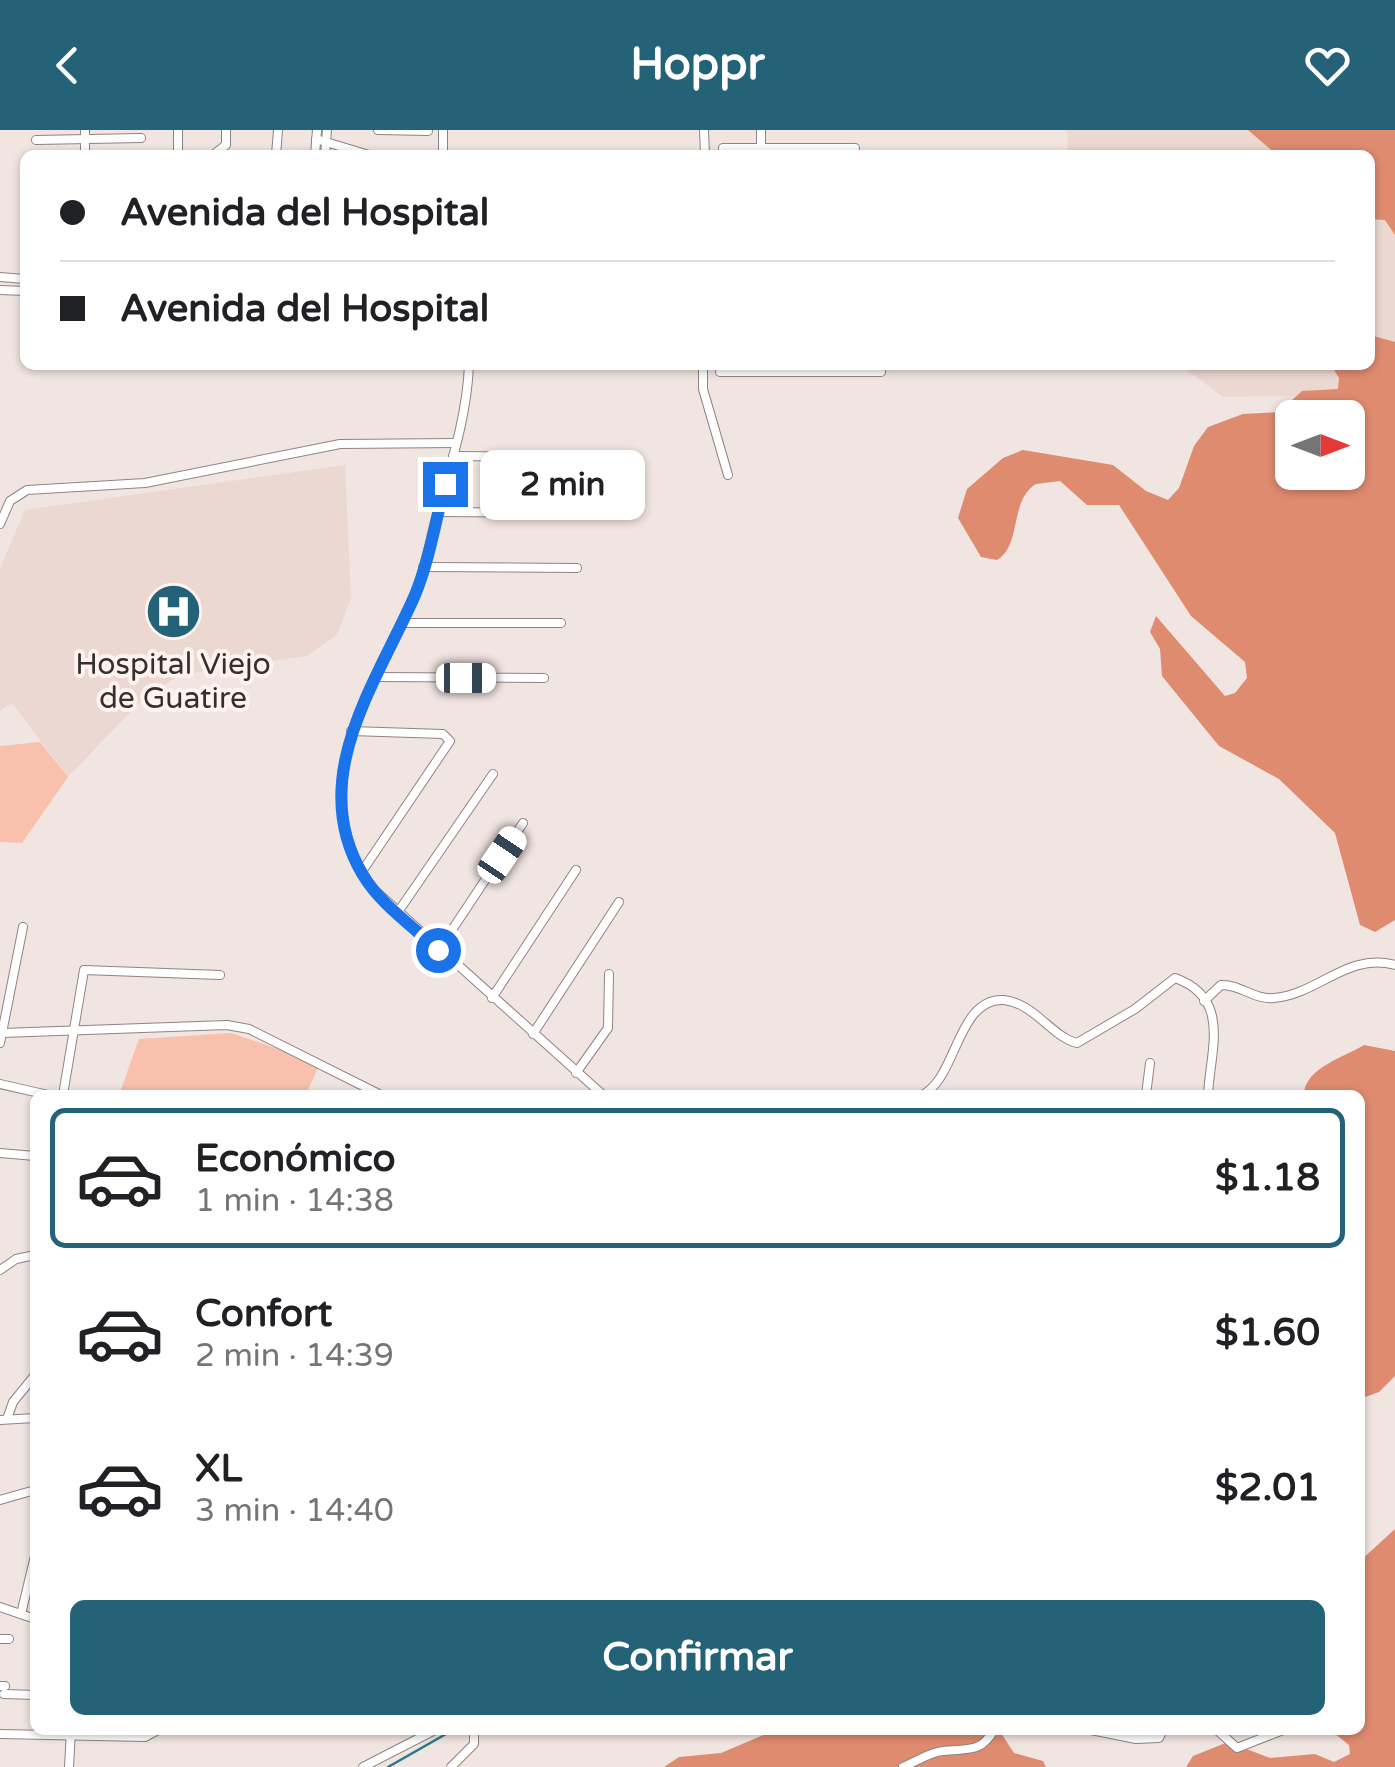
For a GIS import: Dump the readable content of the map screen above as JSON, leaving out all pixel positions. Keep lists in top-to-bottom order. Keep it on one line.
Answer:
{"places":{"hospital":["Hospital Viejo de Guatire"]},"north":"right","page":{"header":"Hoppr","banner":["Avenida del Hospital","Avenida del Hospital"],"bubble":"2 min","list":[{"name":"Económico","note":"1 min · 14:38","value":"$1.18"},{"name":"Confort","note":"2 min · 14:39","value":"$1.60"},{"name":"XL","note":"3 min · 14:40","value":"$2.01"}],"buttons":"Confirmar"}}
